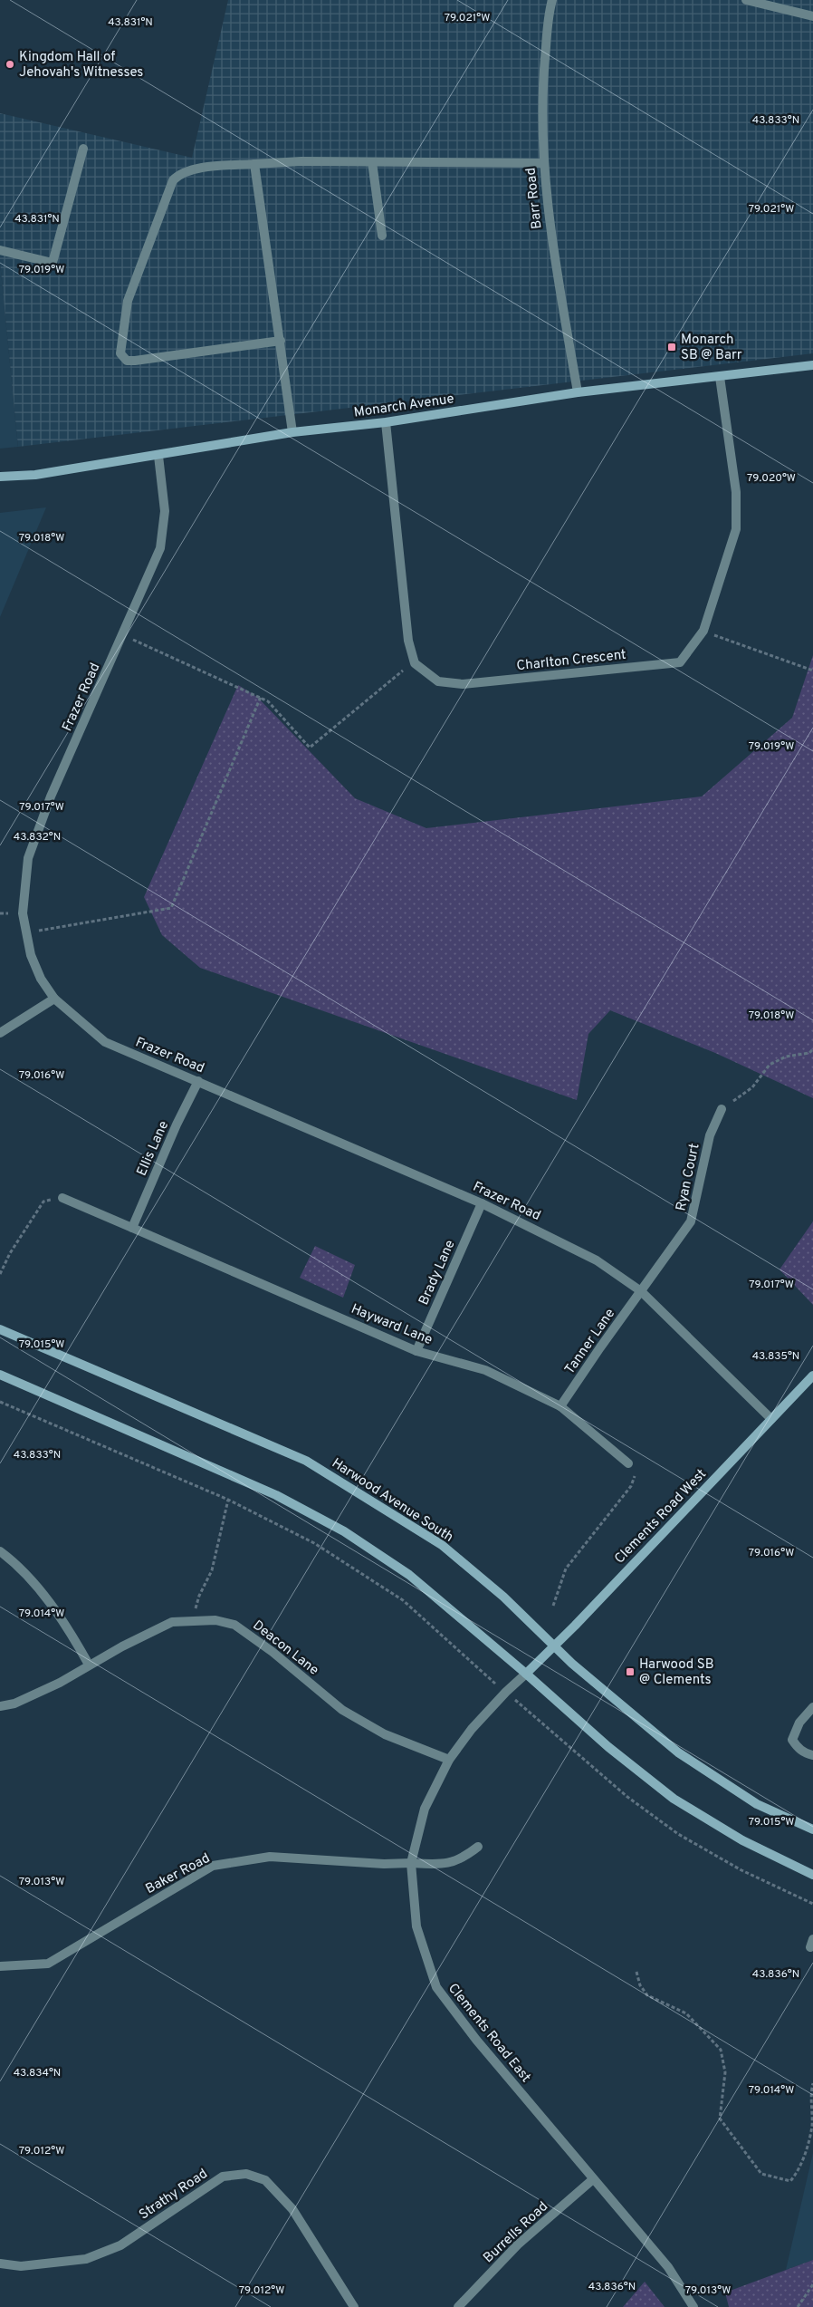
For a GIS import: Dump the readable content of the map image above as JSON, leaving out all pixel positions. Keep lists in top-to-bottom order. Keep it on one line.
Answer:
{"streets":{"main road":["Monarch Avenue","Harwood Avenue South","Clements Road West"],"street":["Barr Road","Charlton Crescent","Frazer Road","Ellis Lane","Ryan Court","Brady Lane","Hayward Lane","Tanner Lane","Deacon Lane","Baker Road","Clements Road East","Strathy Road","Burrells Road"]},"crossings":[["Barr Road","Monarch Avenue"],["Monarch Avenue","Charlton Crescent"],["Monarch Avenue","Frazer Road"],["Frazer Road","Ellis Lane"],["Frazer Road","Ryan Court"],["Frazer Road","Brady Lane"],["Frazer Road","Tanner Lane"],["Frazer Road","Clements Road West"],["Ellis Lane","Hayward Lane"],["Ryan Court","Tanner Lane"],["Brady Lane","Hayward Lane"],["Hayward Lane","Tanner Lane"],["Harwood Avenue South","Clements Road West"],["Clements Road West","Clements Road East"],["Deacon Lane","Clements Road East"],["Baker Road","Clements Road East"],["Clements Road East","Burrells Road"]],"places":{"other":["Kingdom Hall of Jehovah's Witnesses"],"transit":["Monarch SB @ Barr","Harwood SB @ Clements"]},"coordinates":["79.021°W","43.831°N","43.833°N","79.019°W","79.020°W","79.018°W","79.017°W","43.832°N","79.016°W","79.015°W","43.835°N","79.014°W","79.013°W","43.836°N","43.834°N","79.012°W"]}
